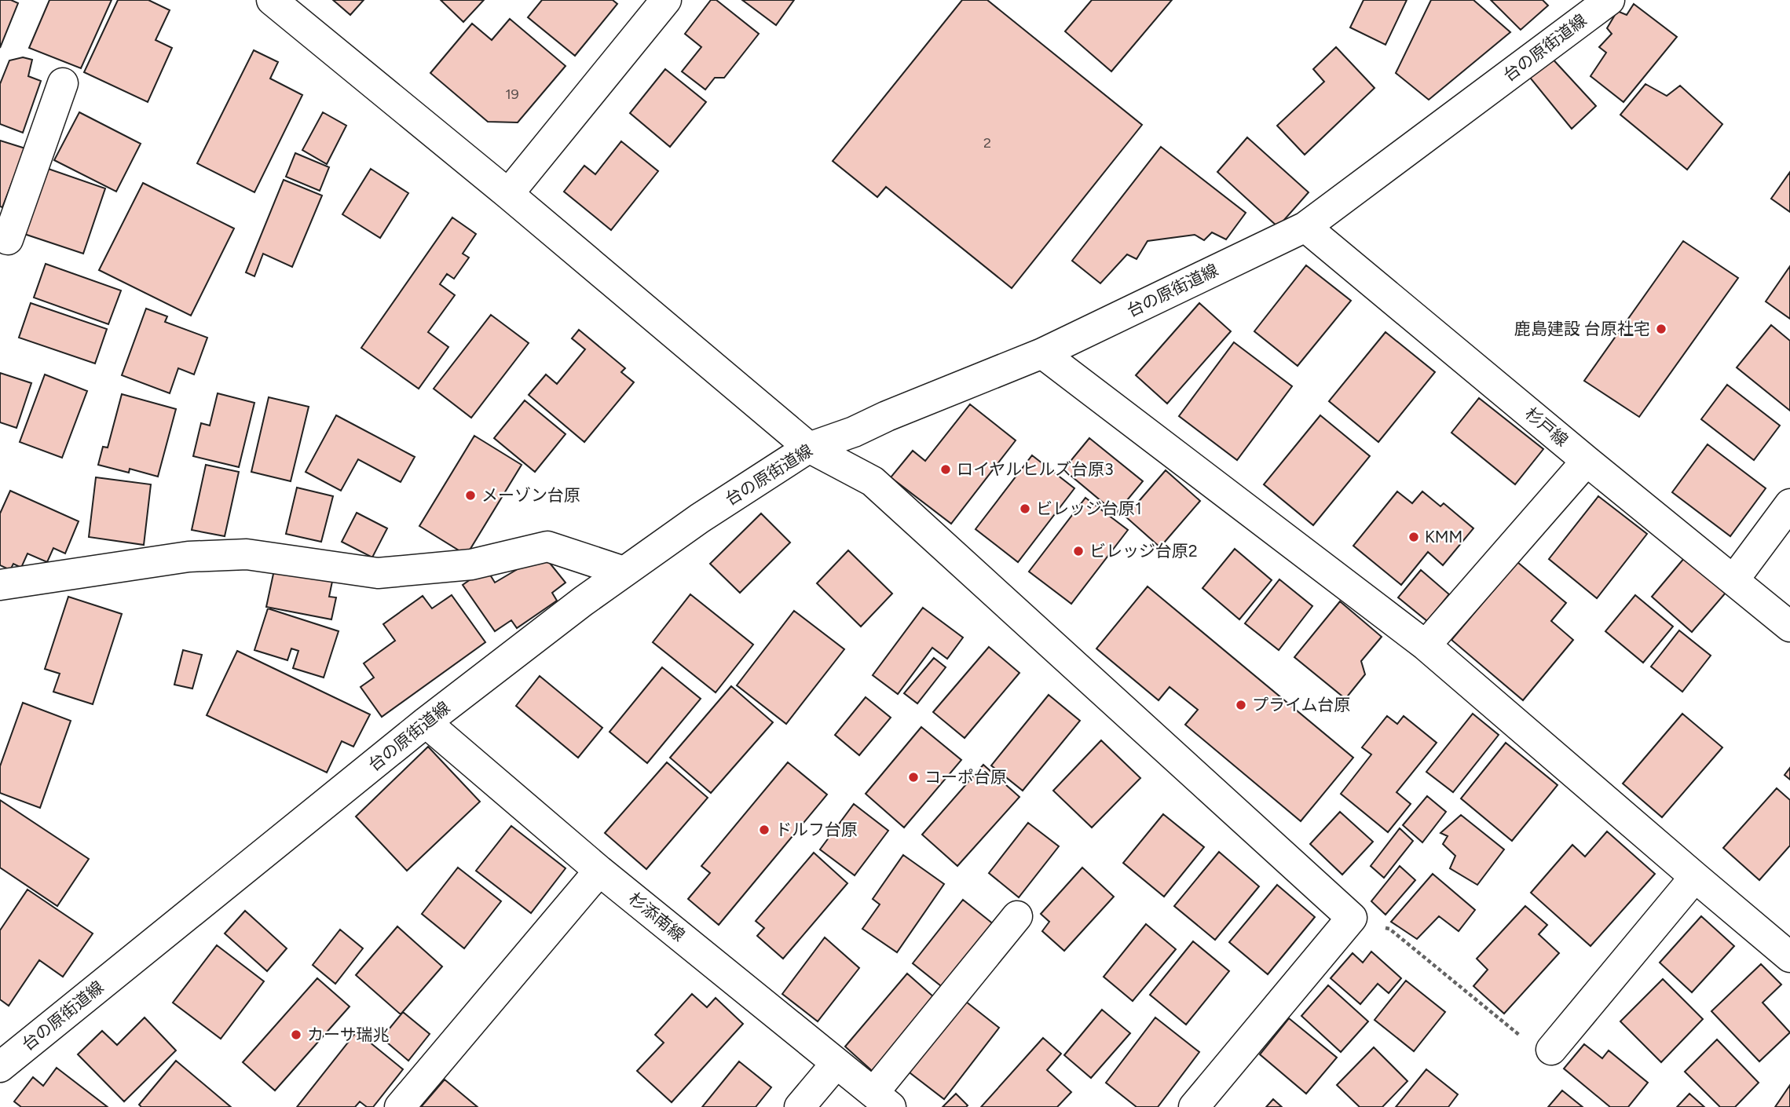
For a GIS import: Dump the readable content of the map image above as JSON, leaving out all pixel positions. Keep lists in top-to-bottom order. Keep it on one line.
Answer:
{"streets":{"street":["台の原街道線","杉戸線","杉添南線"]},"crossings":[["台の原街道線","杉戸線"],["台の原街道線","杉添南線"]],"places":["鹿島建設 台原社宅","ロイヤルヒルズ台原3","メーゾン台原","ビレッジ台原1","KMM","ビレッジ台原2","プライム台原","コーポ台原","ドルフ台原","カーサ瑞兆"],"house_numbers":["19","2"]}
